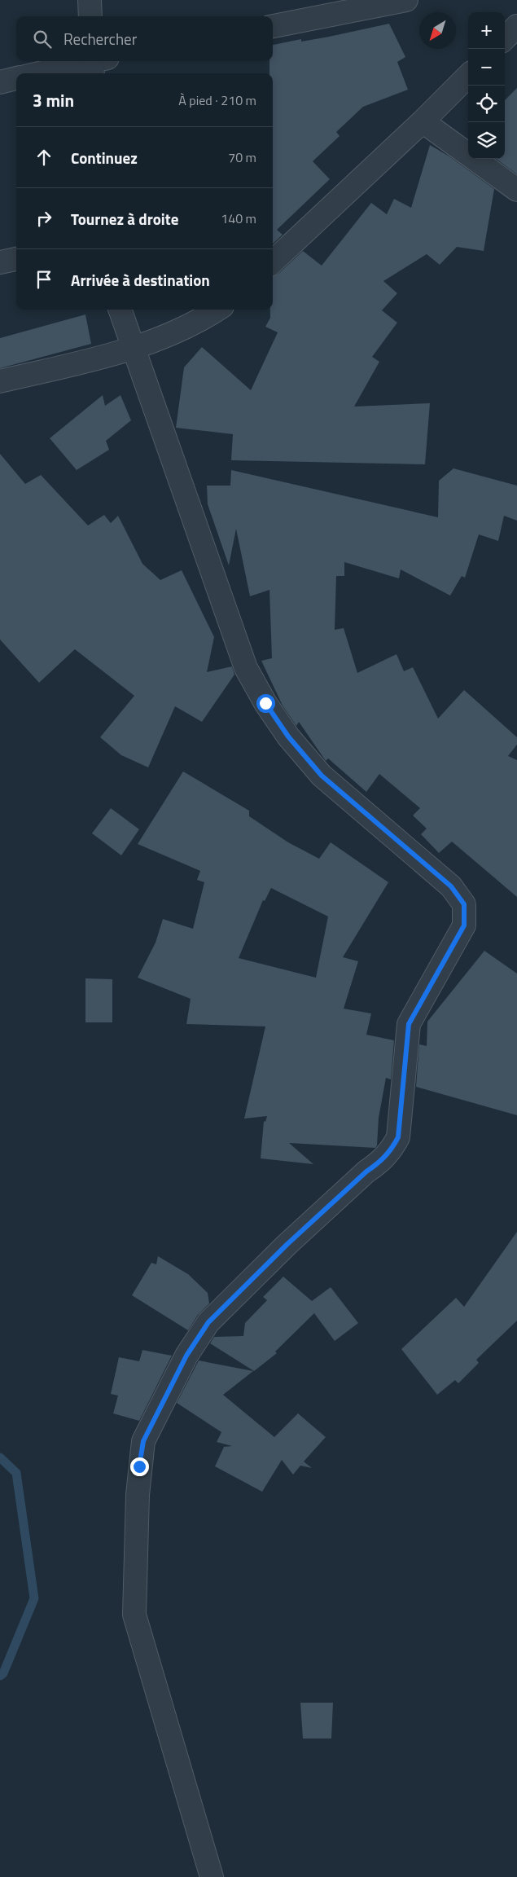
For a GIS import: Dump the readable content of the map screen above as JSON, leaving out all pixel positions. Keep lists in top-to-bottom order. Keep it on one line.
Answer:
{"north":"bottom left","page":{"map_buttons":["+","−"],"search":"Rechercher","heading":["3 min","À pied · 210 m"],"list":[["Continuez","70 m"],["Tournez à droite","140 m"],"Arrivée à destination"]}}
